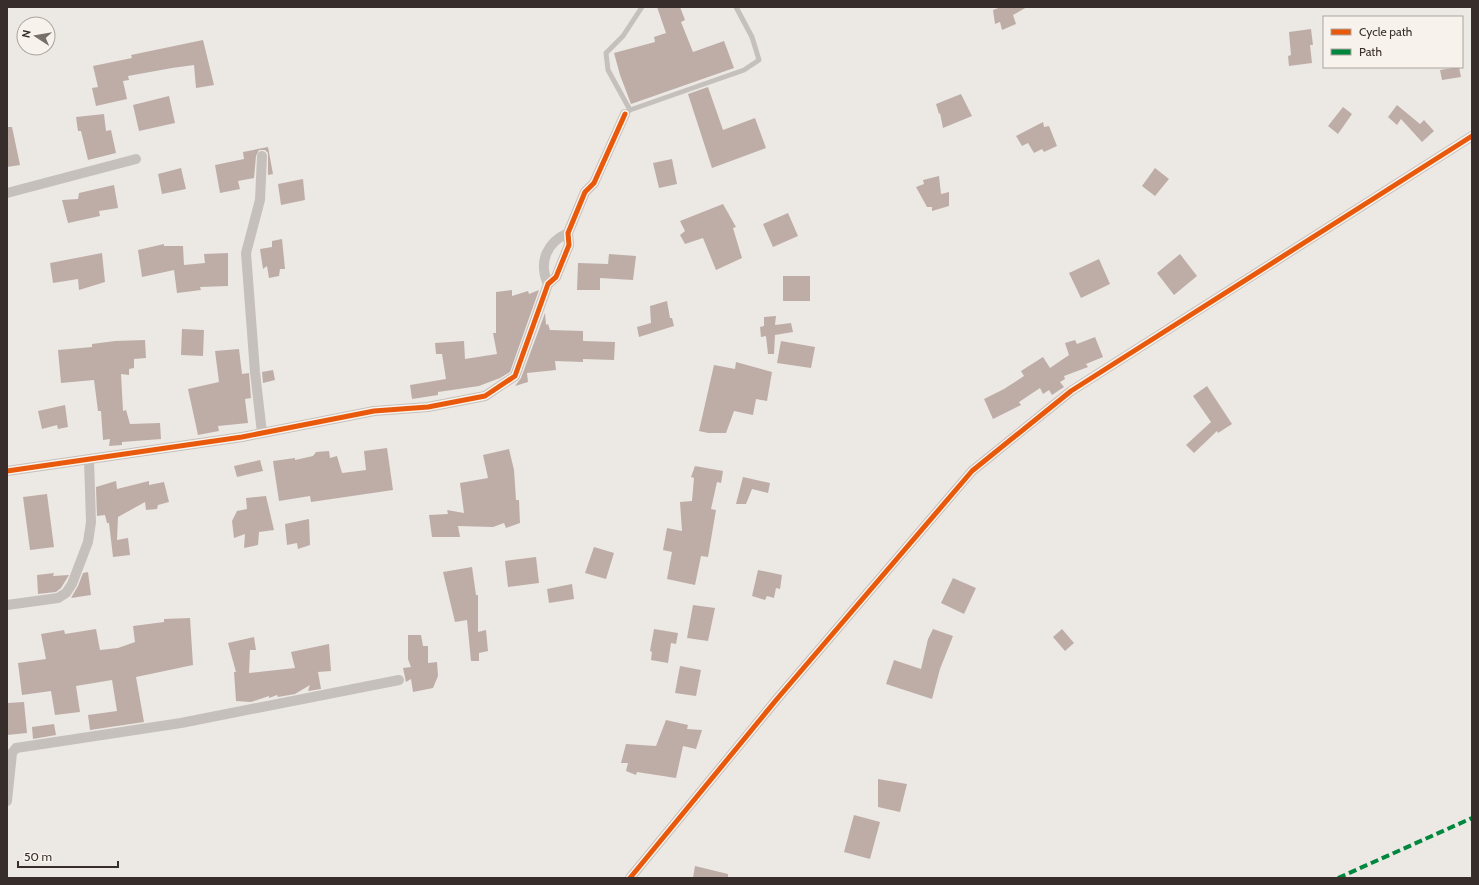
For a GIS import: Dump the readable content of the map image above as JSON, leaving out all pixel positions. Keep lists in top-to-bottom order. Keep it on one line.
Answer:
{"legend":["Cycle path","Path"],"scale_bar":"50 m","north":"left"}
